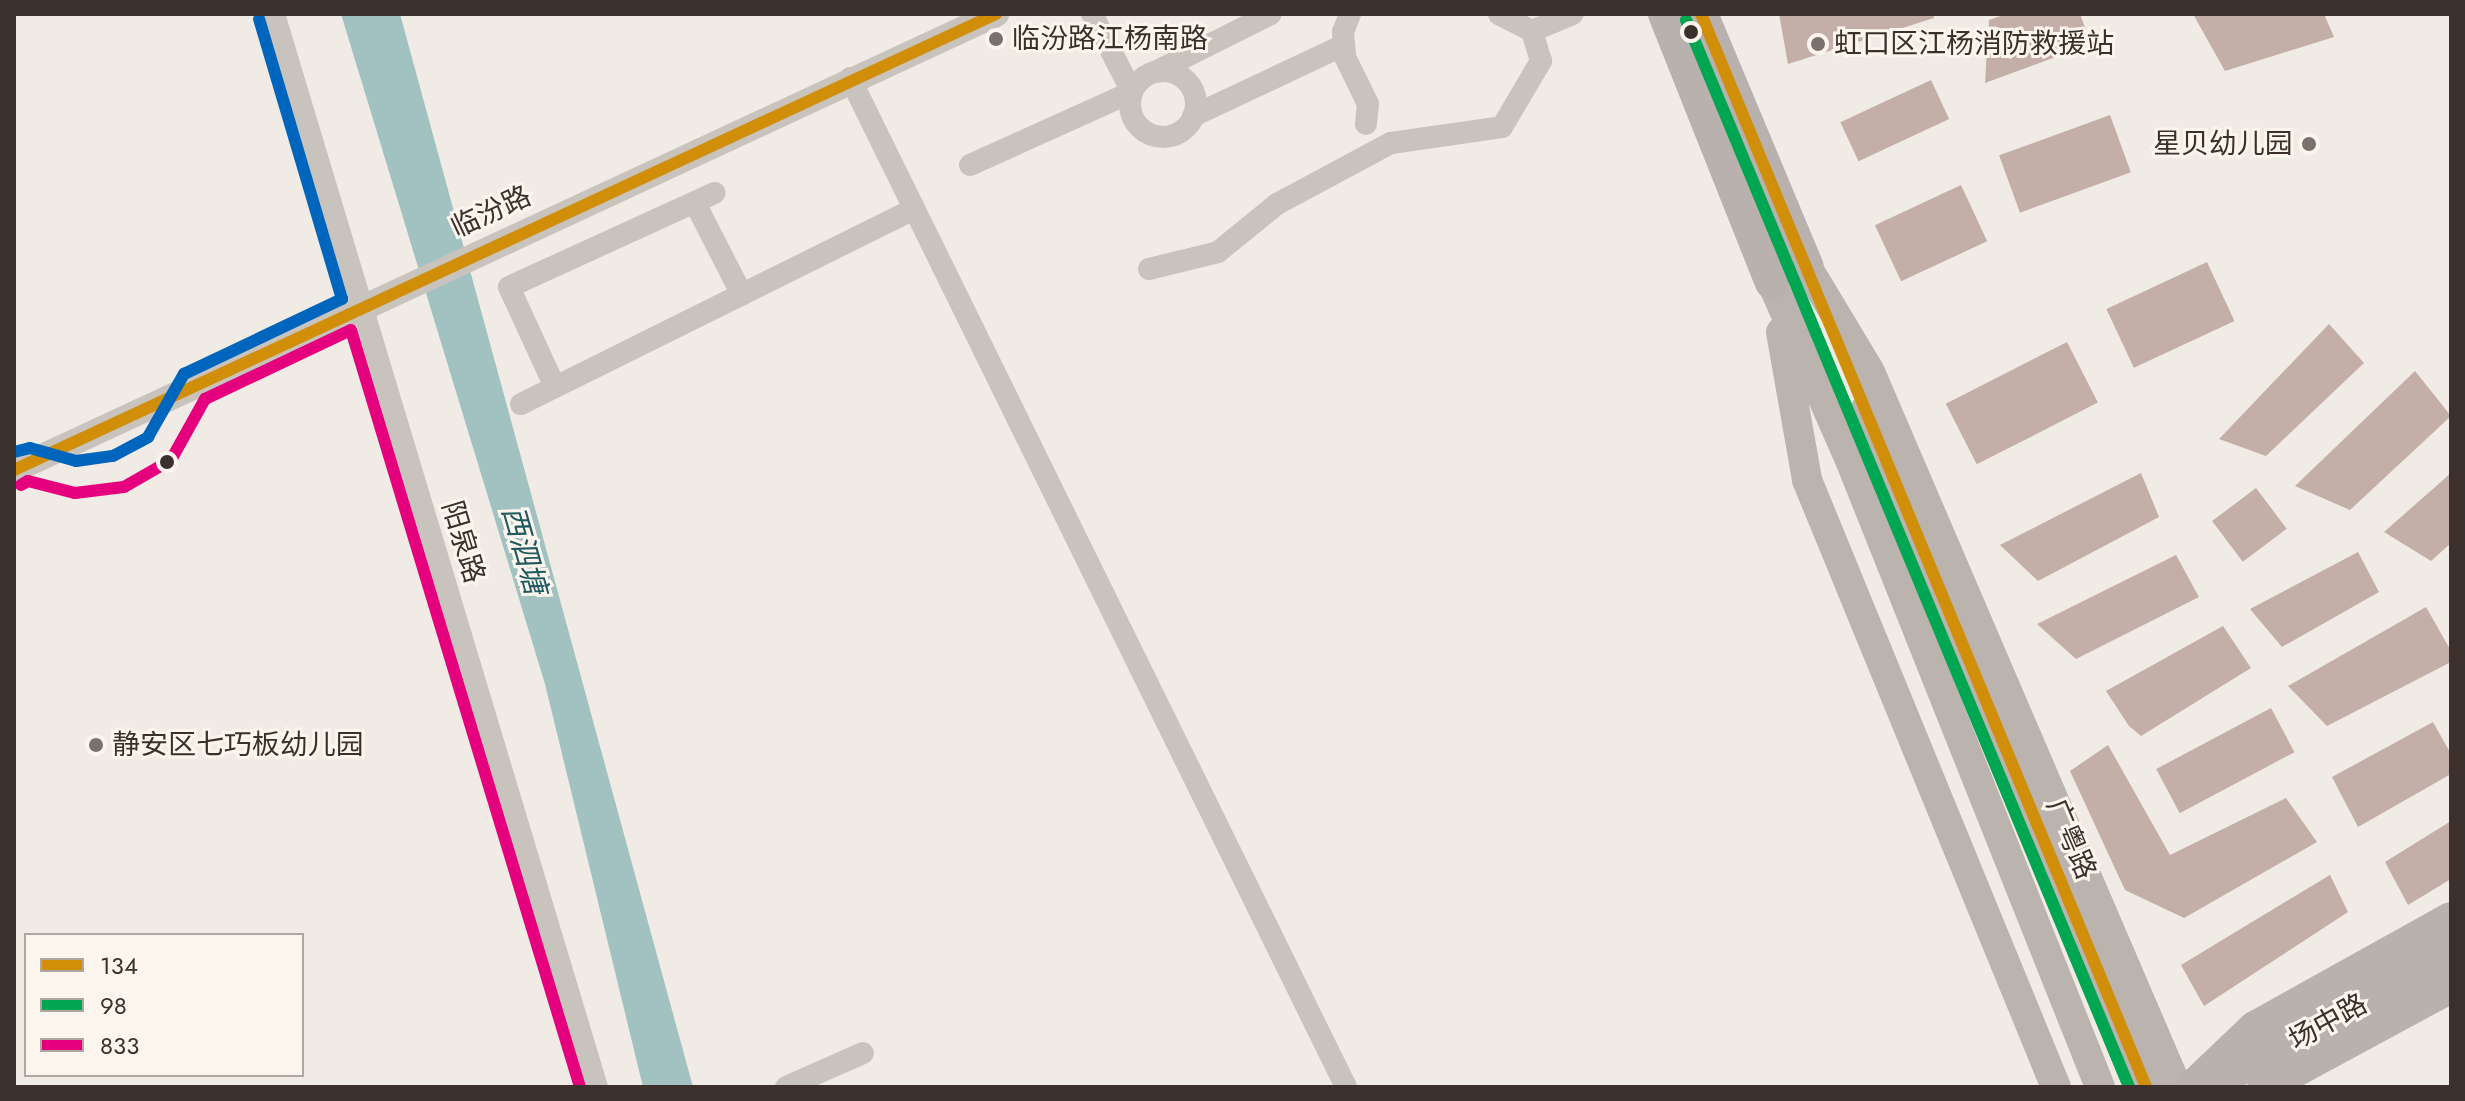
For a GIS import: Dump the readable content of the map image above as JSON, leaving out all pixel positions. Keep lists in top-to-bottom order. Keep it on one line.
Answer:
{"streets":{"main road":["广粤路","场中路"],"street":["临汾路","阳泉路"]},"crossings":[["临汾路","阳泉路"]],"water":["西泗塘"],"places":["临汾路江杨南路","虹口区江杨消防救援站","星贝幼儿园","静安区七巧板幼儿园"],"lines":["transit line 134","transit line 98","transit line 833"],"legend":["134","98","833"]}
